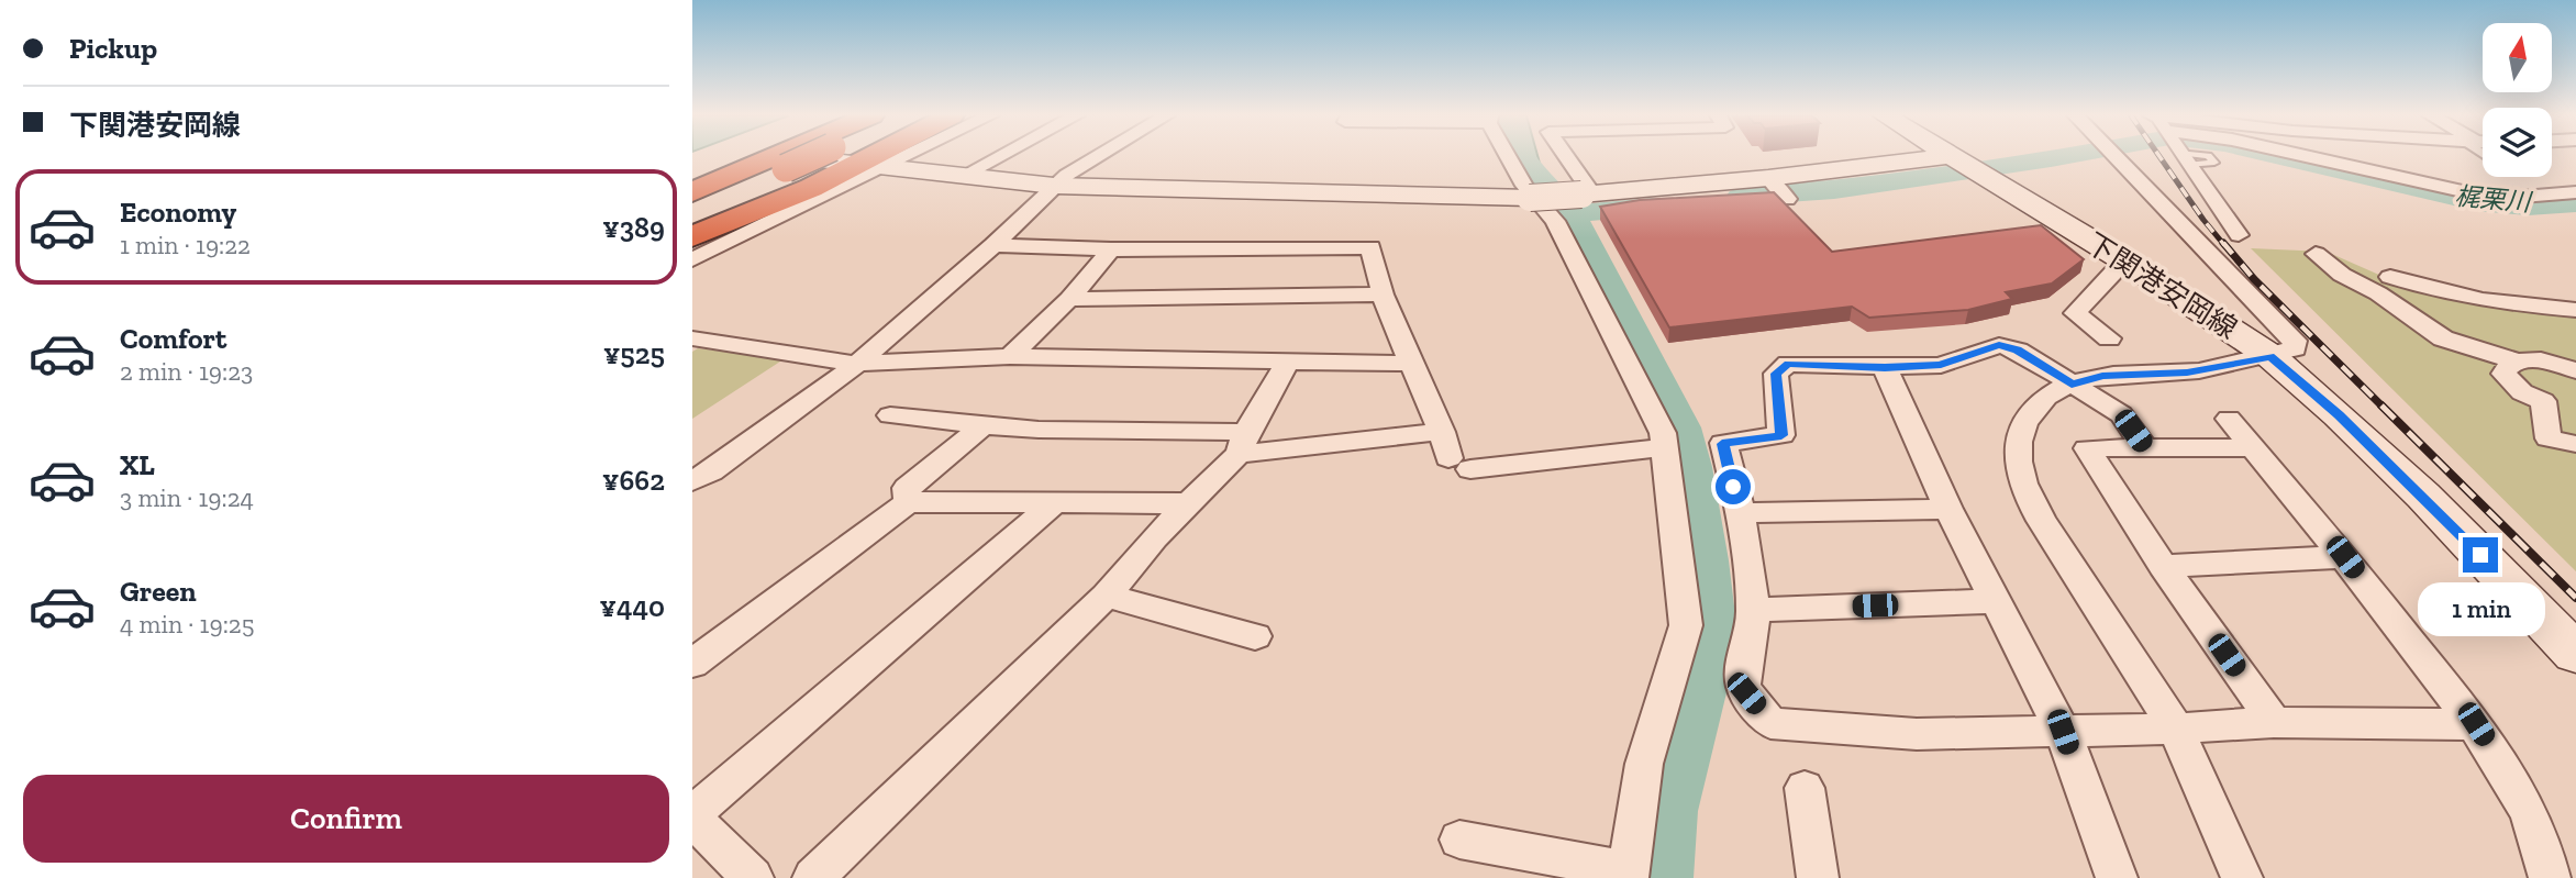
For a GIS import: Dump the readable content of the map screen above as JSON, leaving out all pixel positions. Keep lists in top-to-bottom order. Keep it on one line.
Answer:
{"streets":{"street":["下関港安岡線"]},"water":["梶栗川"],"north":"top","page":{"banner":["Pickup","下関港安岡線"],"list":[{"name":"Economy","note":"1 min · 19:22","value":"¥389"},{"name":"Comfort","note":"2 min · 19:23","value":"¥525"},{"name":"XL","note":"3 min · 19:24","value":"¥662"},{"name":"Green","note":"4 min · 19:25","value":"¥440"}],"bubble":"1 min","buttons":"Confirm"}}
